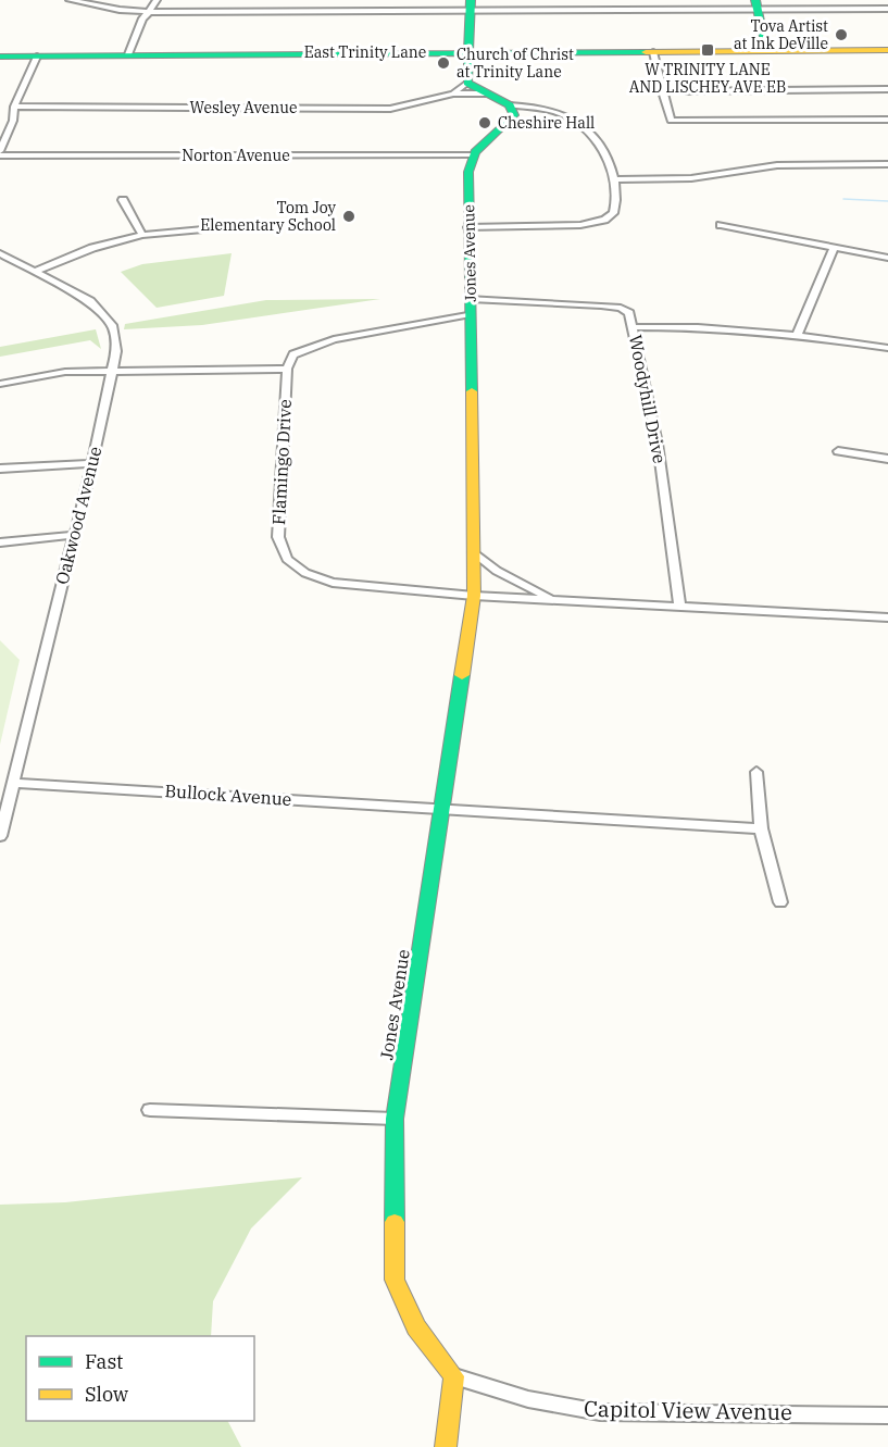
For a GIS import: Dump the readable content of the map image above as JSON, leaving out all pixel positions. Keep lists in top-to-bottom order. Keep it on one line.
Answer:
{"streets":{"street":["East Trinity Lane","Wesley Avenue","Norton Avenue","Jones Avenue","Woodyhill Drive","Flamingo Drive","Oakwood Avenue","Bullock Avenue","Capitol View Avenue"]},"crossings":[["Norton Avenue","Jones Avenue"],["Jones Avenue","Woodyhill Drive"],["Jones Avenue","Flamingo Drive"],["Jones Avenue","Bullock Avenue"],["Jones Avenue","Capitol View Avenue"],["Woodyhill Drive","Flamingo Drive"],["Oakwood Avenue","Bullock Avenue"]],"places":{"other":["Tova Artist at Ink DeVille","Church of Christ at Trinity Lane","Cheshire Hall","Tom Joy Elementary School"],"transit":["W TRINITY LANE AND LISCHEY AVE EB"]},"legend":["Fast","Slow"]}
